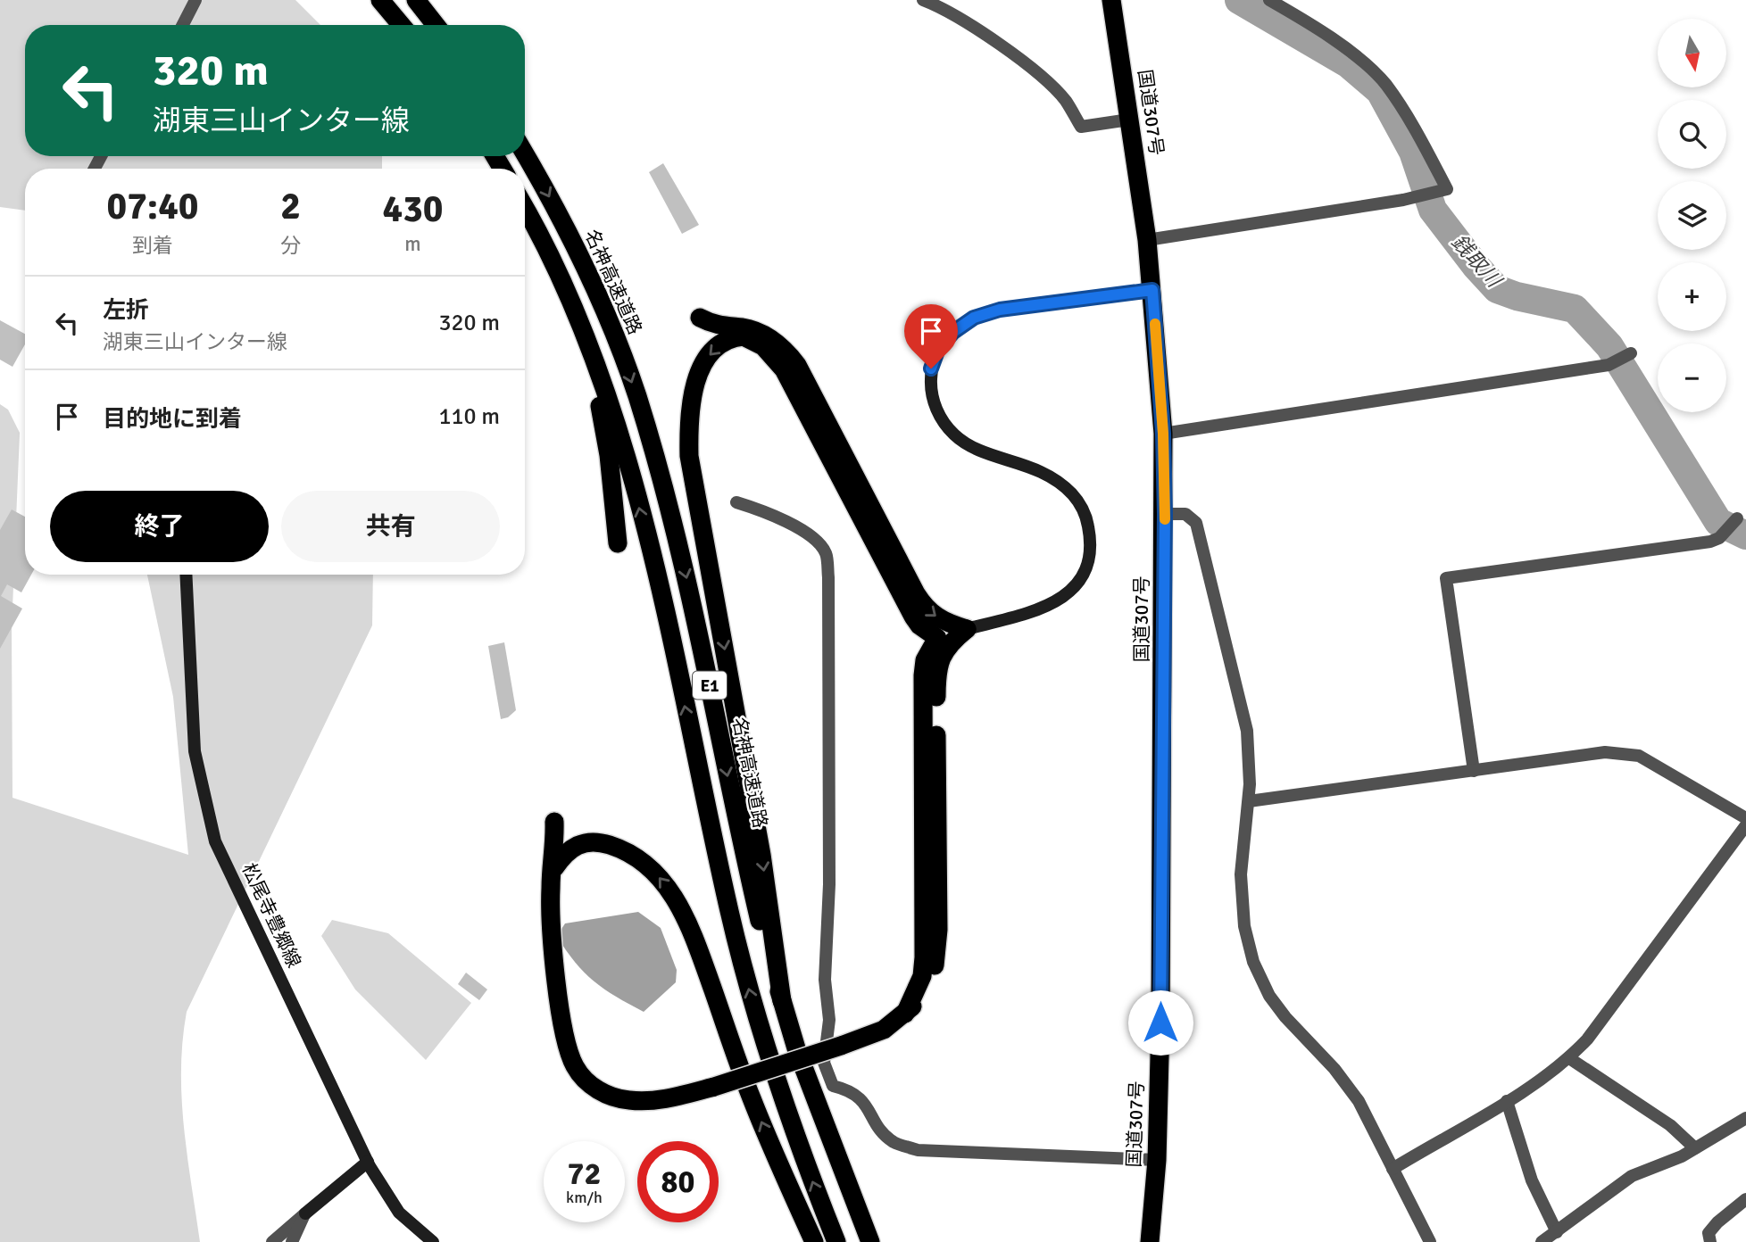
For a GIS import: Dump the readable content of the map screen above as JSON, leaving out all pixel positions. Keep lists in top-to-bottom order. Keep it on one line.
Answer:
{"streets":{"highway":["国道307号","名神高速道路","E1"],"main road":["松尾寺豊郷線"]},"water":["銭取川"],"north":"bottom","page":{"map_buttons":["+","−"],"turn":["320 m","湖東三山インター線"],"eta":["07:40","到着","2","分","430","m"],"list":[{"name":"左折","note":"湖東三山インター線","value":"320 m"},{"name":"目的地に到着","value":"110 m"}],"buttons":["終了","共有"],"speed":"72 km/h","limit":"80"}}
